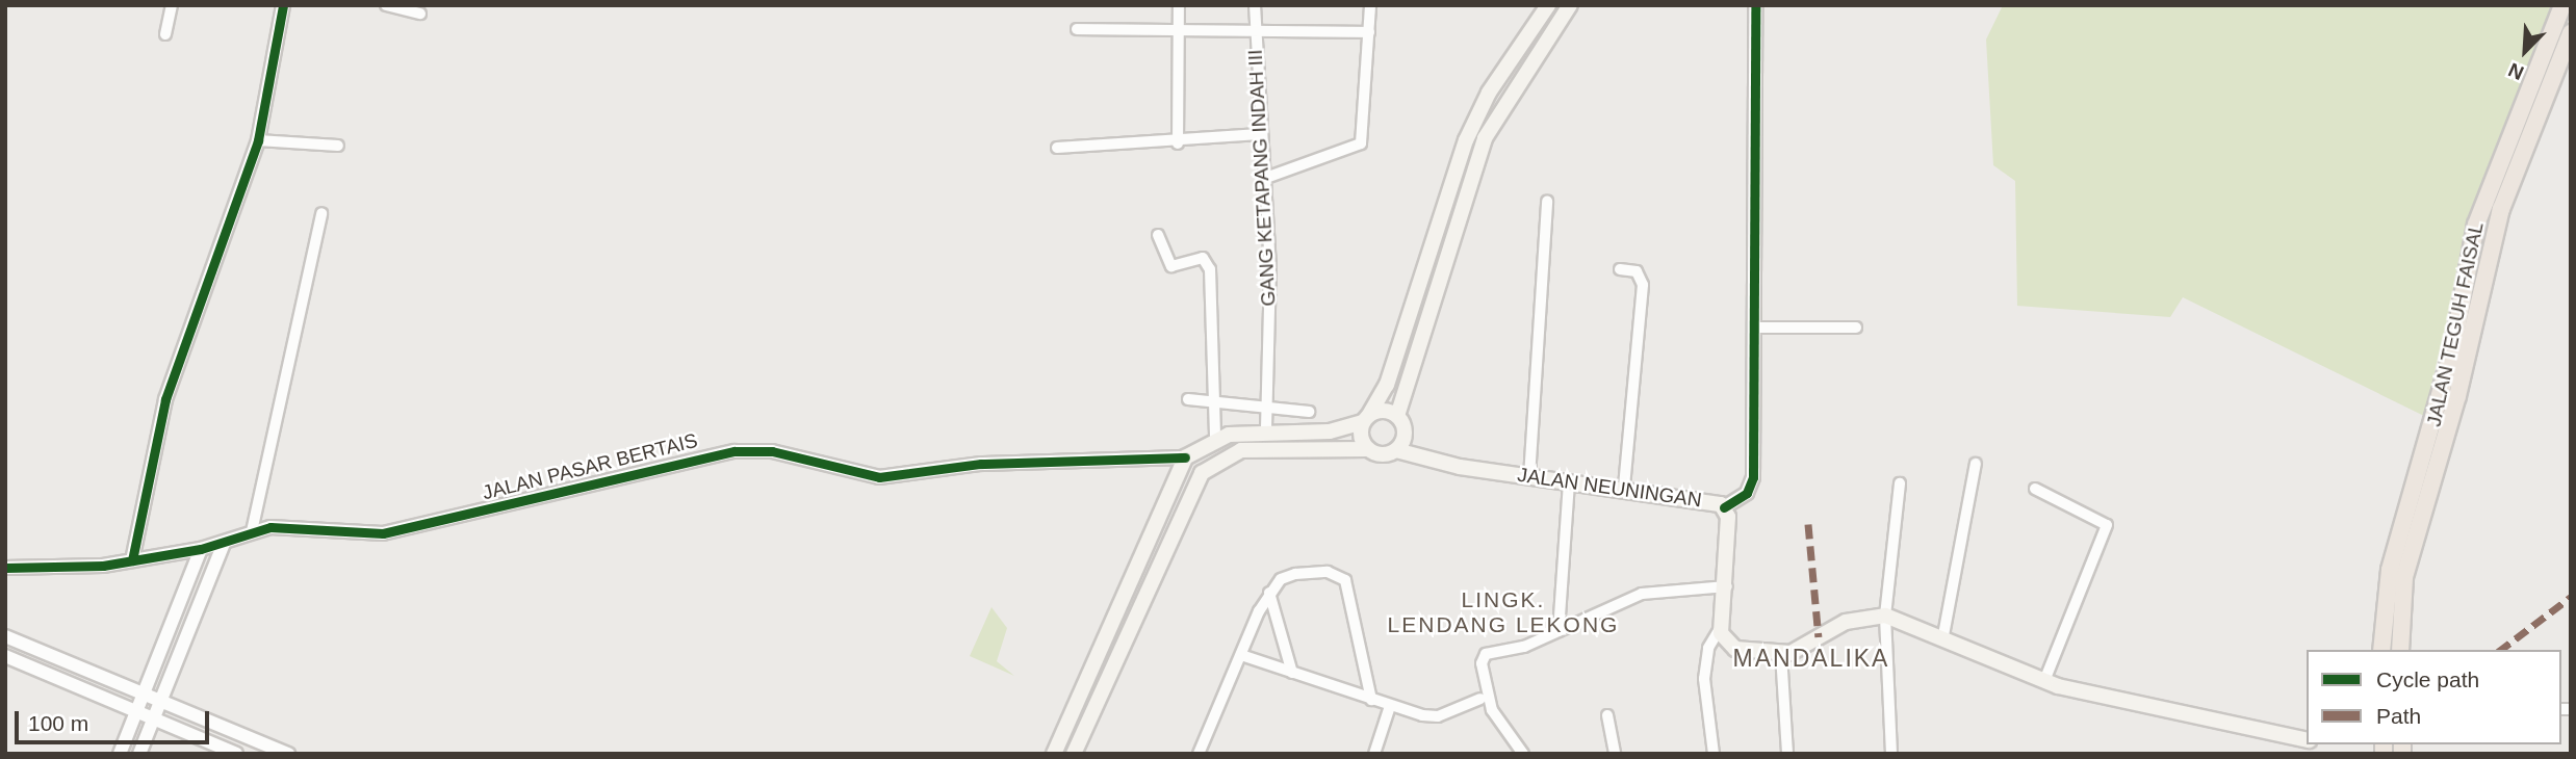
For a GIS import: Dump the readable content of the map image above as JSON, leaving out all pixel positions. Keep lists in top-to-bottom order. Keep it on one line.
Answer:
{"streets":{"highway":["JALAN TEGUH FAISAL"],"main road":["JALAN NEUNINGAN"],"street":["GANG KETAPANG INDAH III","JALAN PASAR BERTAIS"]},"districts":["LINGK. LENDANG LEKONG","MANDALIKA"],"legend":["Cycle path","Path"],"scale_bar":"100 m","north":"bottom left"}
